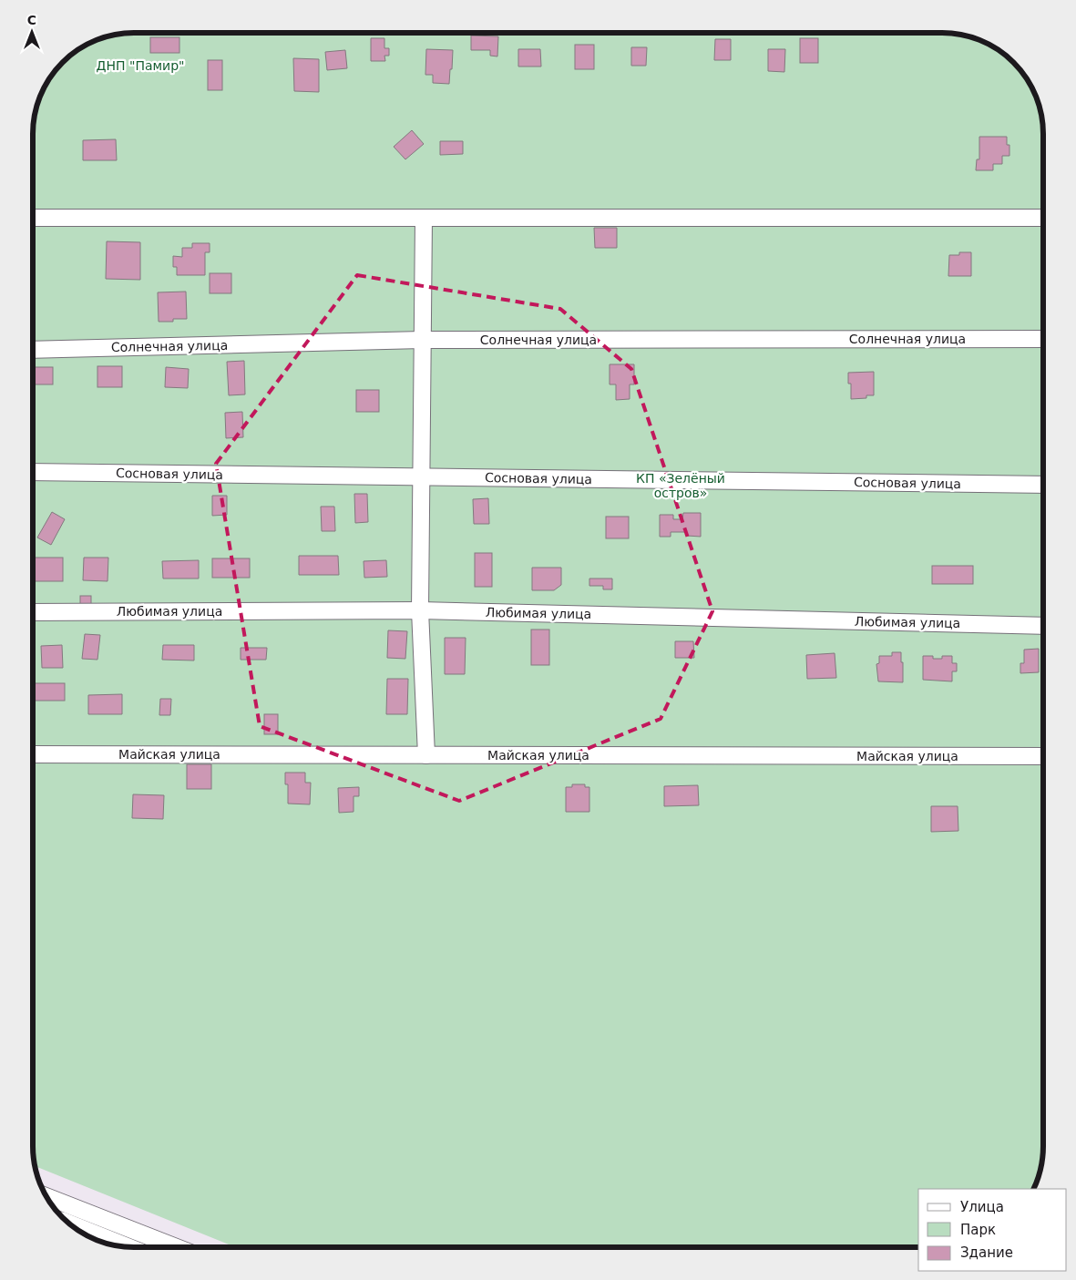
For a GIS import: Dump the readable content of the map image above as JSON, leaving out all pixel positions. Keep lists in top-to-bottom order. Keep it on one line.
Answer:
{"streets":{"street":["Солнечная улица","Сосновая улица","Любимая улица","Майская улица"]},"parks":["ДНП \"Памир\"","КП «Зелёный остров»"],"legend":["Улица","Парк","Здание"],"north":"top"}
